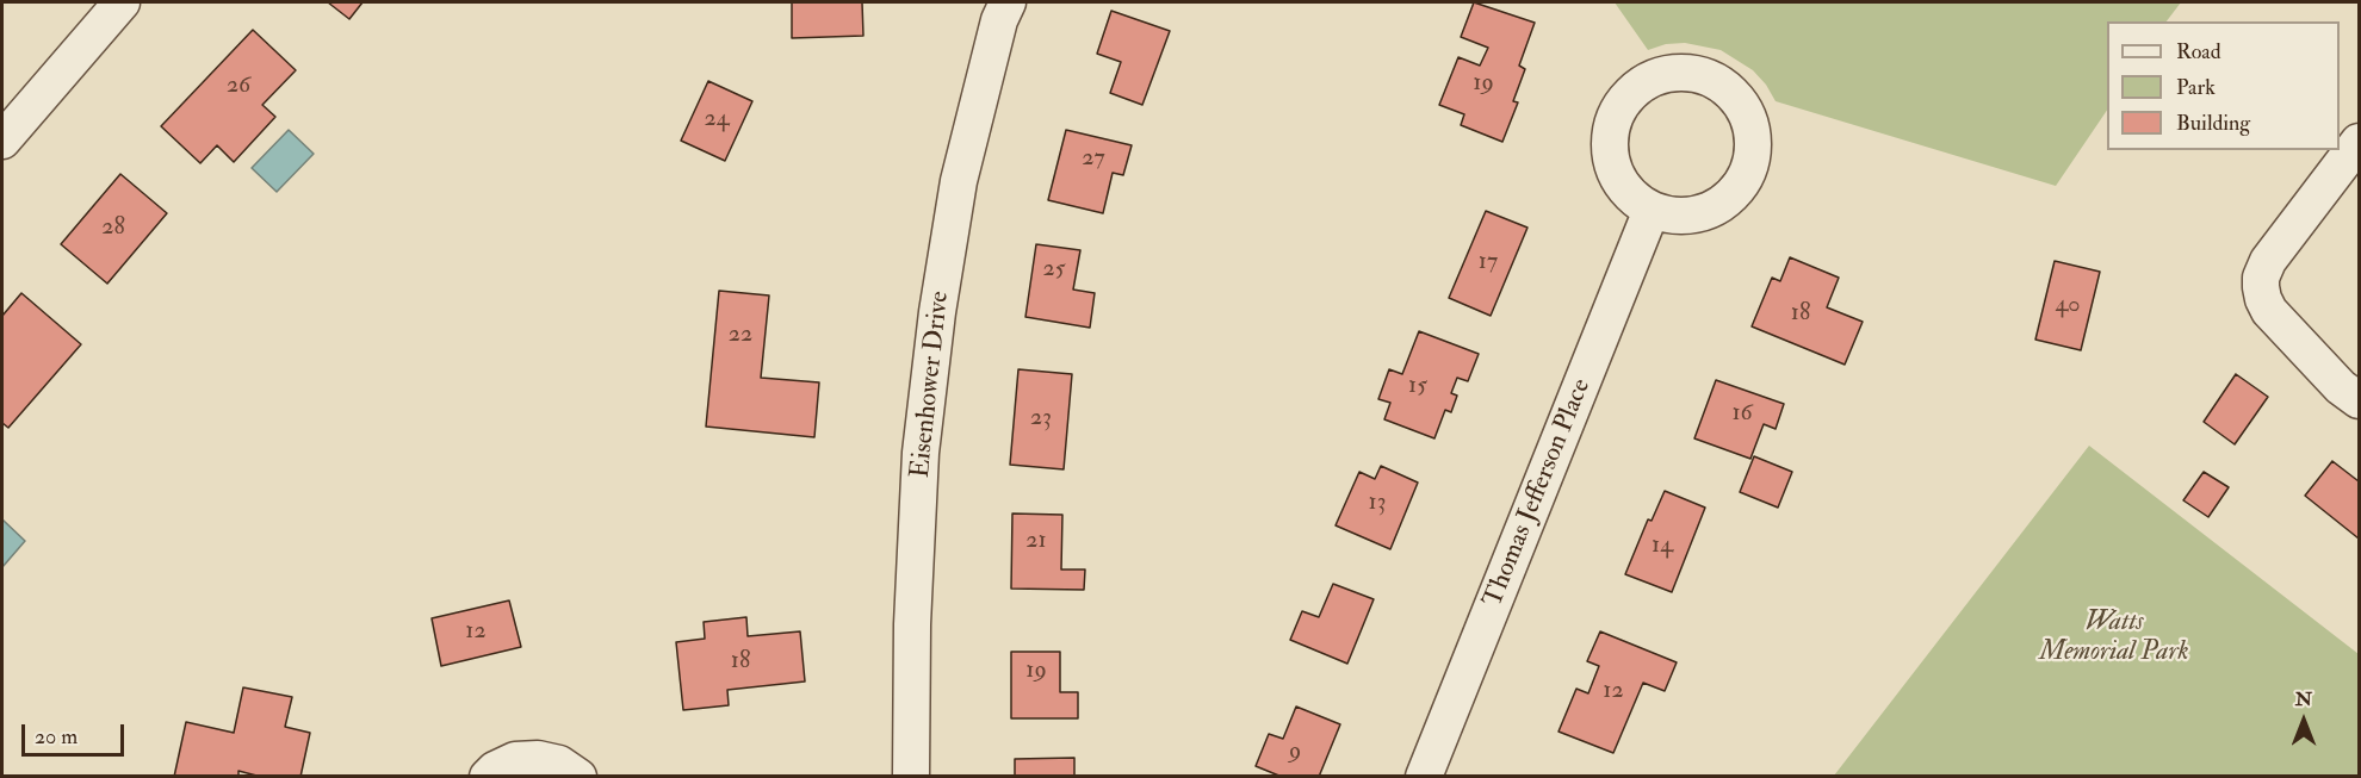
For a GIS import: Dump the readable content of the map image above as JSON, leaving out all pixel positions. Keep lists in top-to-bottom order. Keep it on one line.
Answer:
{"streets":{"street":["Eisenhower Drive","Thomas Jefferson Place"]},"parks":["Watts Memorial Park"],"house_numbers":["19","26","24","27","28","17","25","40","18","22","15","16","23","13","21","14","12","18","19","12","9"],"legend":["Road","Park","Building"],"scale_bar":"20 m","north":"top"}
